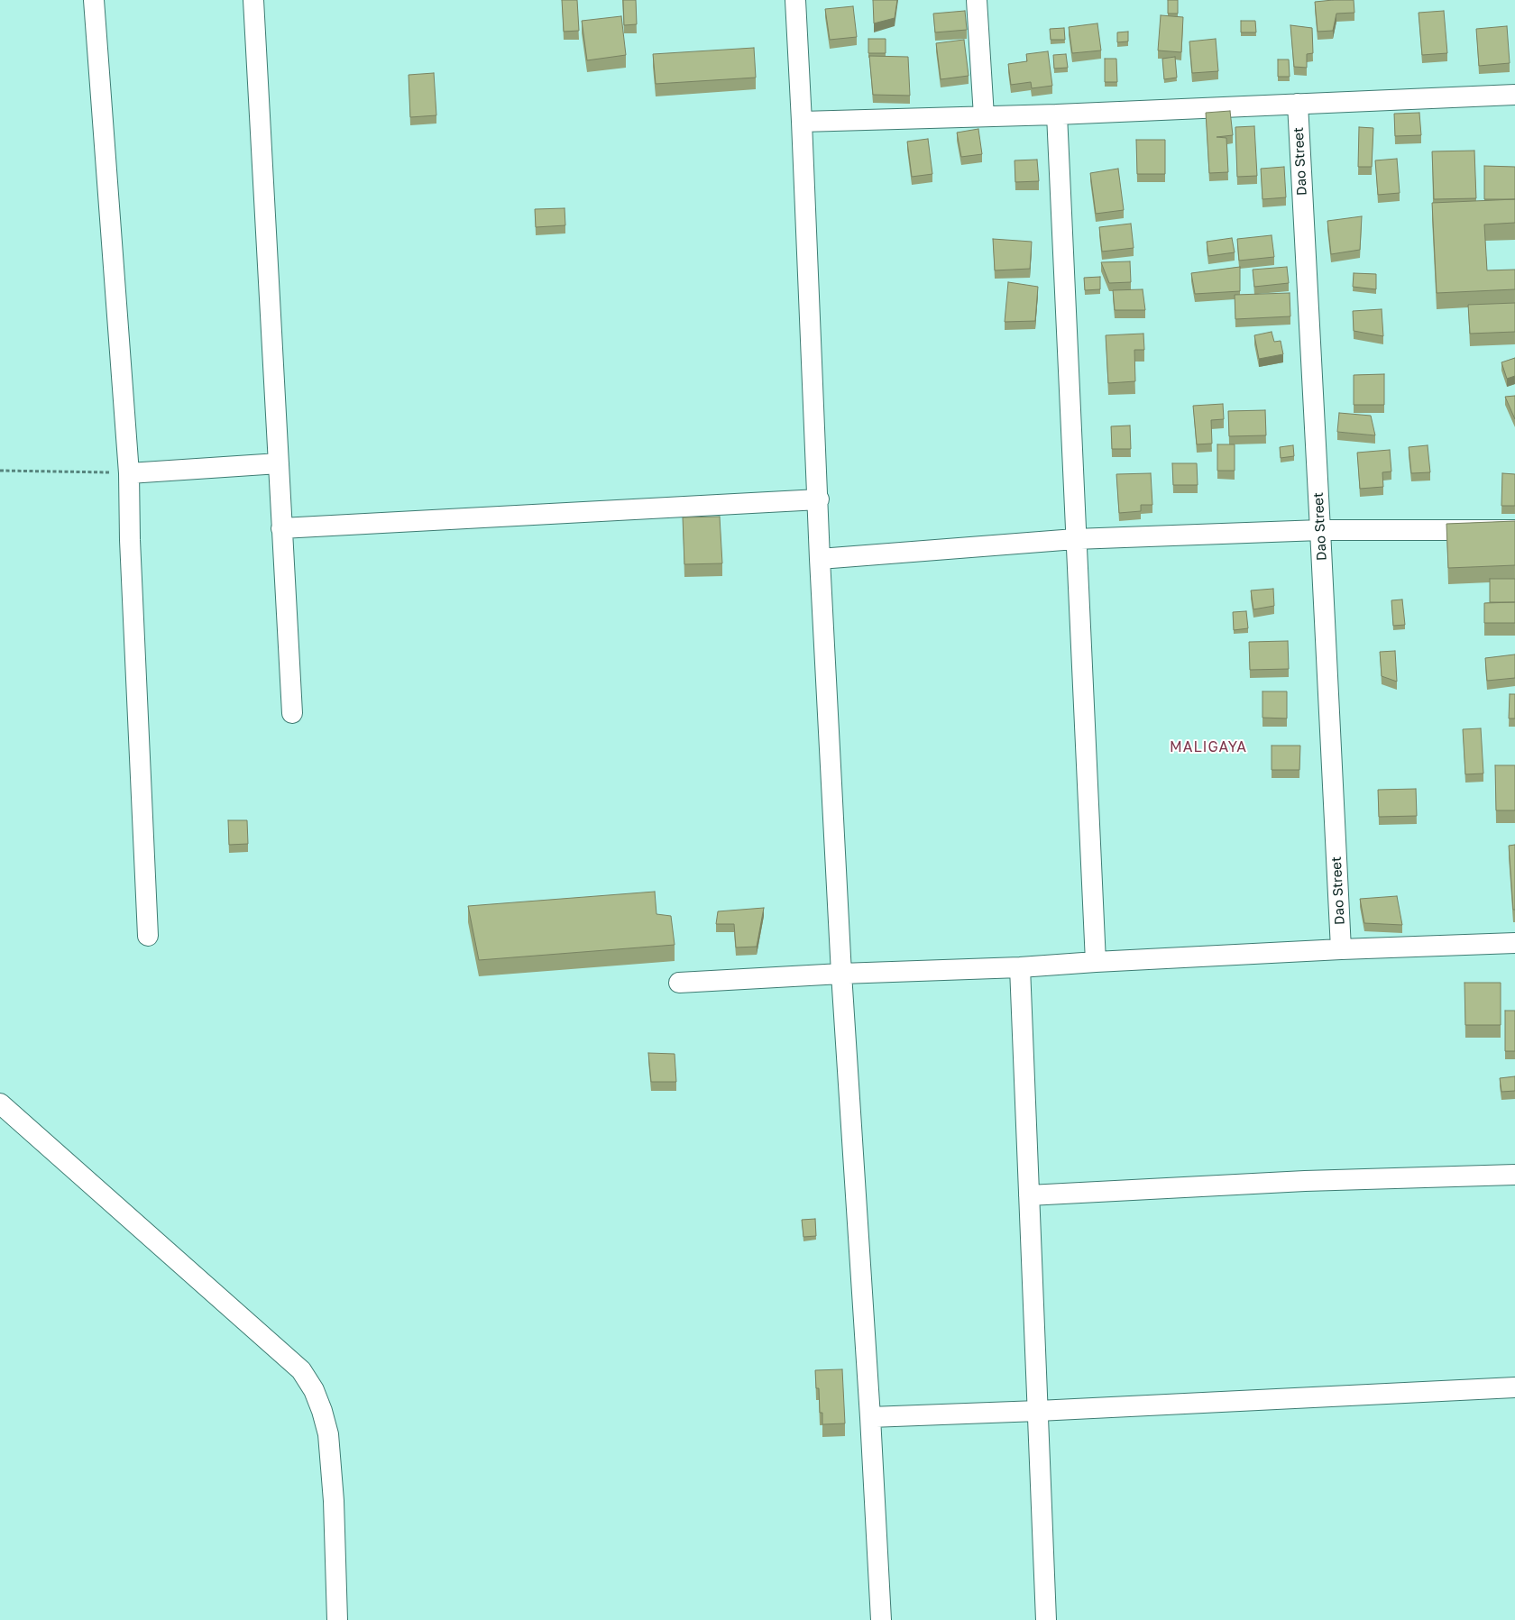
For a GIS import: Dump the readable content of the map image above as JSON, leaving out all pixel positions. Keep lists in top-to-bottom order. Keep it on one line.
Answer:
{"streets":{"street":["Dao Street"]},"districts":["MALIGAYA"]}
